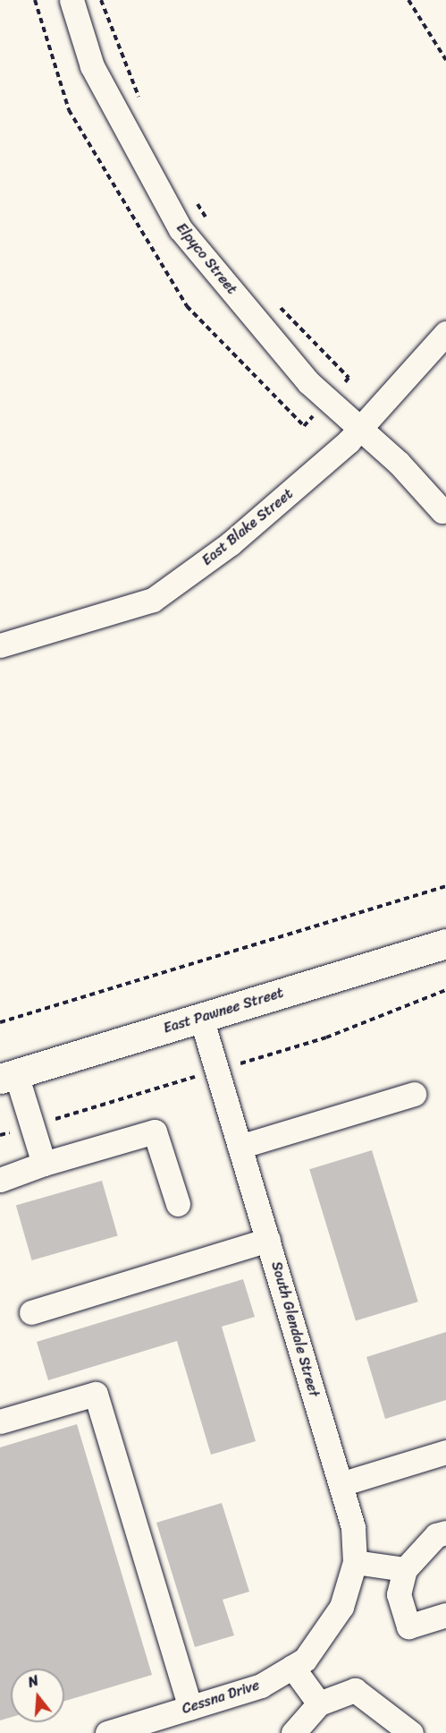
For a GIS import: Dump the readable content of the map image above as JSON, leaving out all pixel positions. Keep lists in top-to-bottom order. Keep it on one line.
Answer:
{"streets":{"main road":["East Pawnee Street"],"street":["Elpyco Street","East Blake Street","South Glendale Street","Cessna Drive"]},"crossings":[["Elpyco Street","East Blake Street"],["East Pawnee Street","South Glendale Street"],["South Glendale Street","Cessna Drive"]],"north":"top"}
